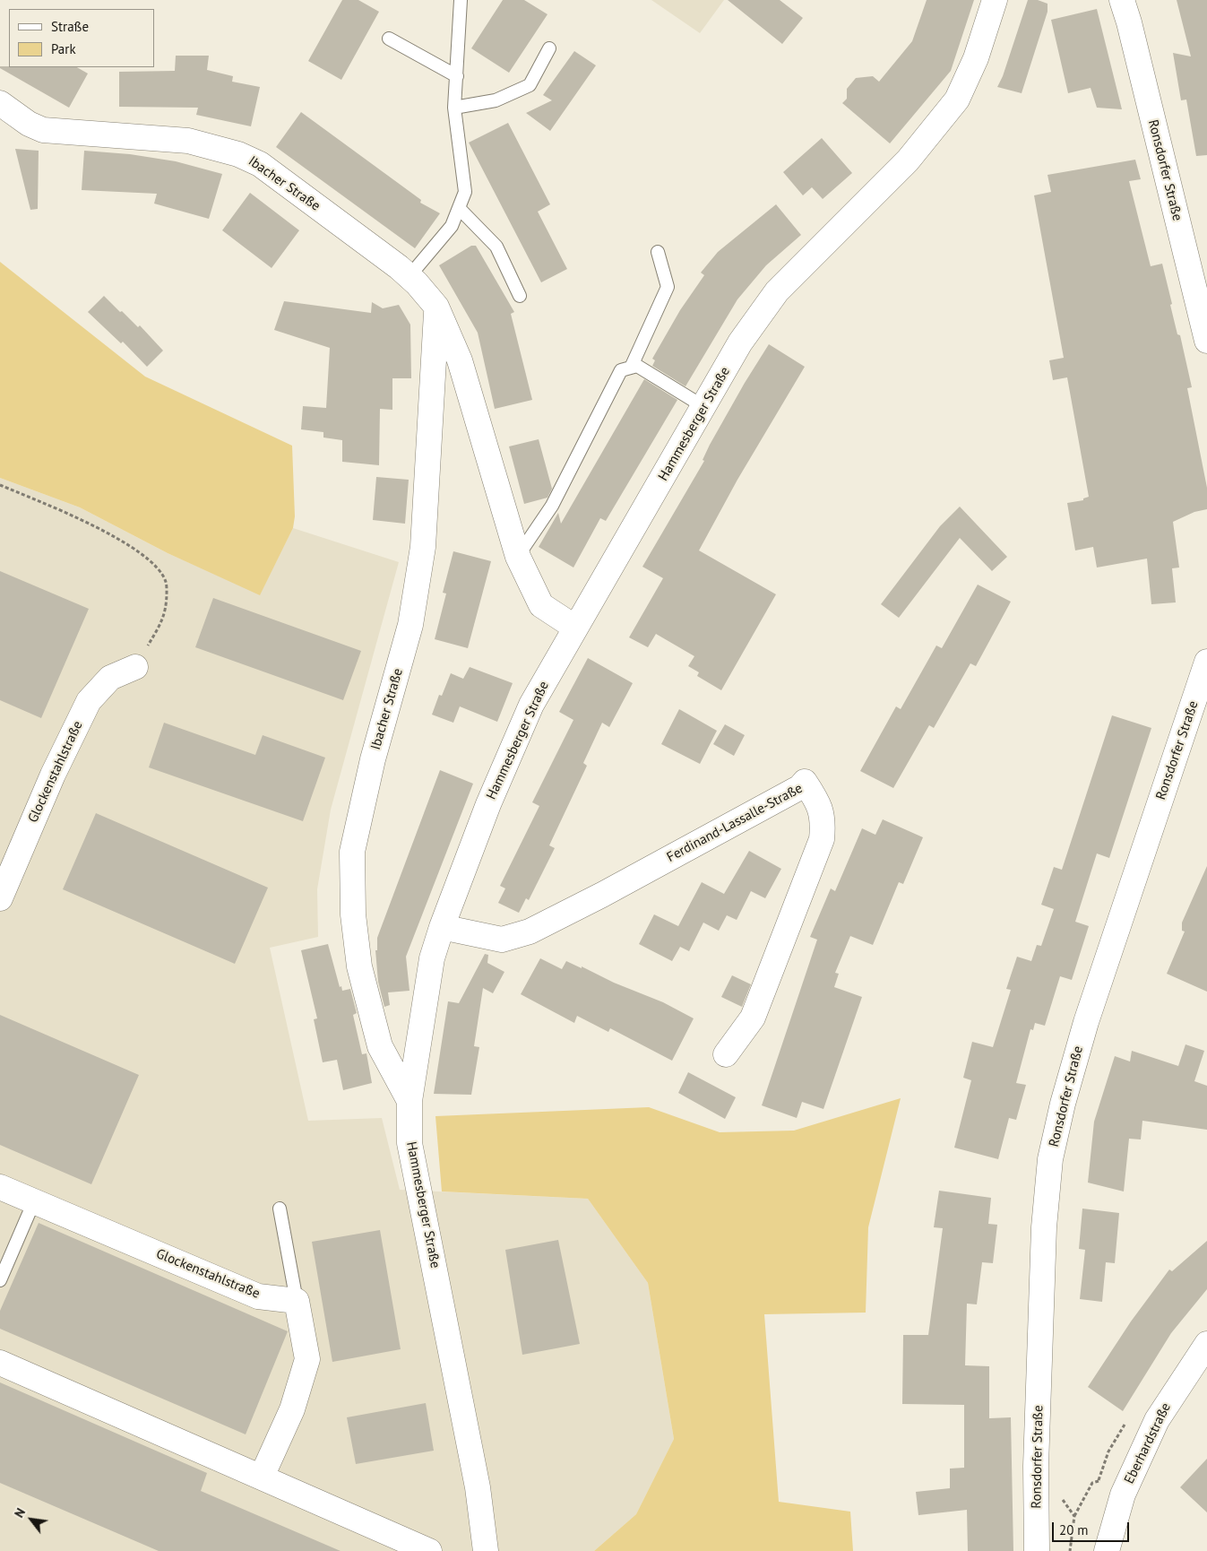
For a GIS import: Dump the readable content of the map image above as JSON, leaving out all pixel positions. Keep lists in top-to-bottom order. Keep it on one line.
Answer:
{"streets":{"street":["Ronsdorfer Straße","Ibacher Straße","Hammesberger Straße","Glockenstahlstraße","Ferdinand-Lassalle-Straße","Eberhardstraße"]},"crossings":[["Ibacher Straße","Hammesberger Straße"],["Hammesberger Straße","Ferdinand-Lassalle-Straße"]],"legend":["Straße","Park"],"scale_bar":"20 m","north":"top left"}
